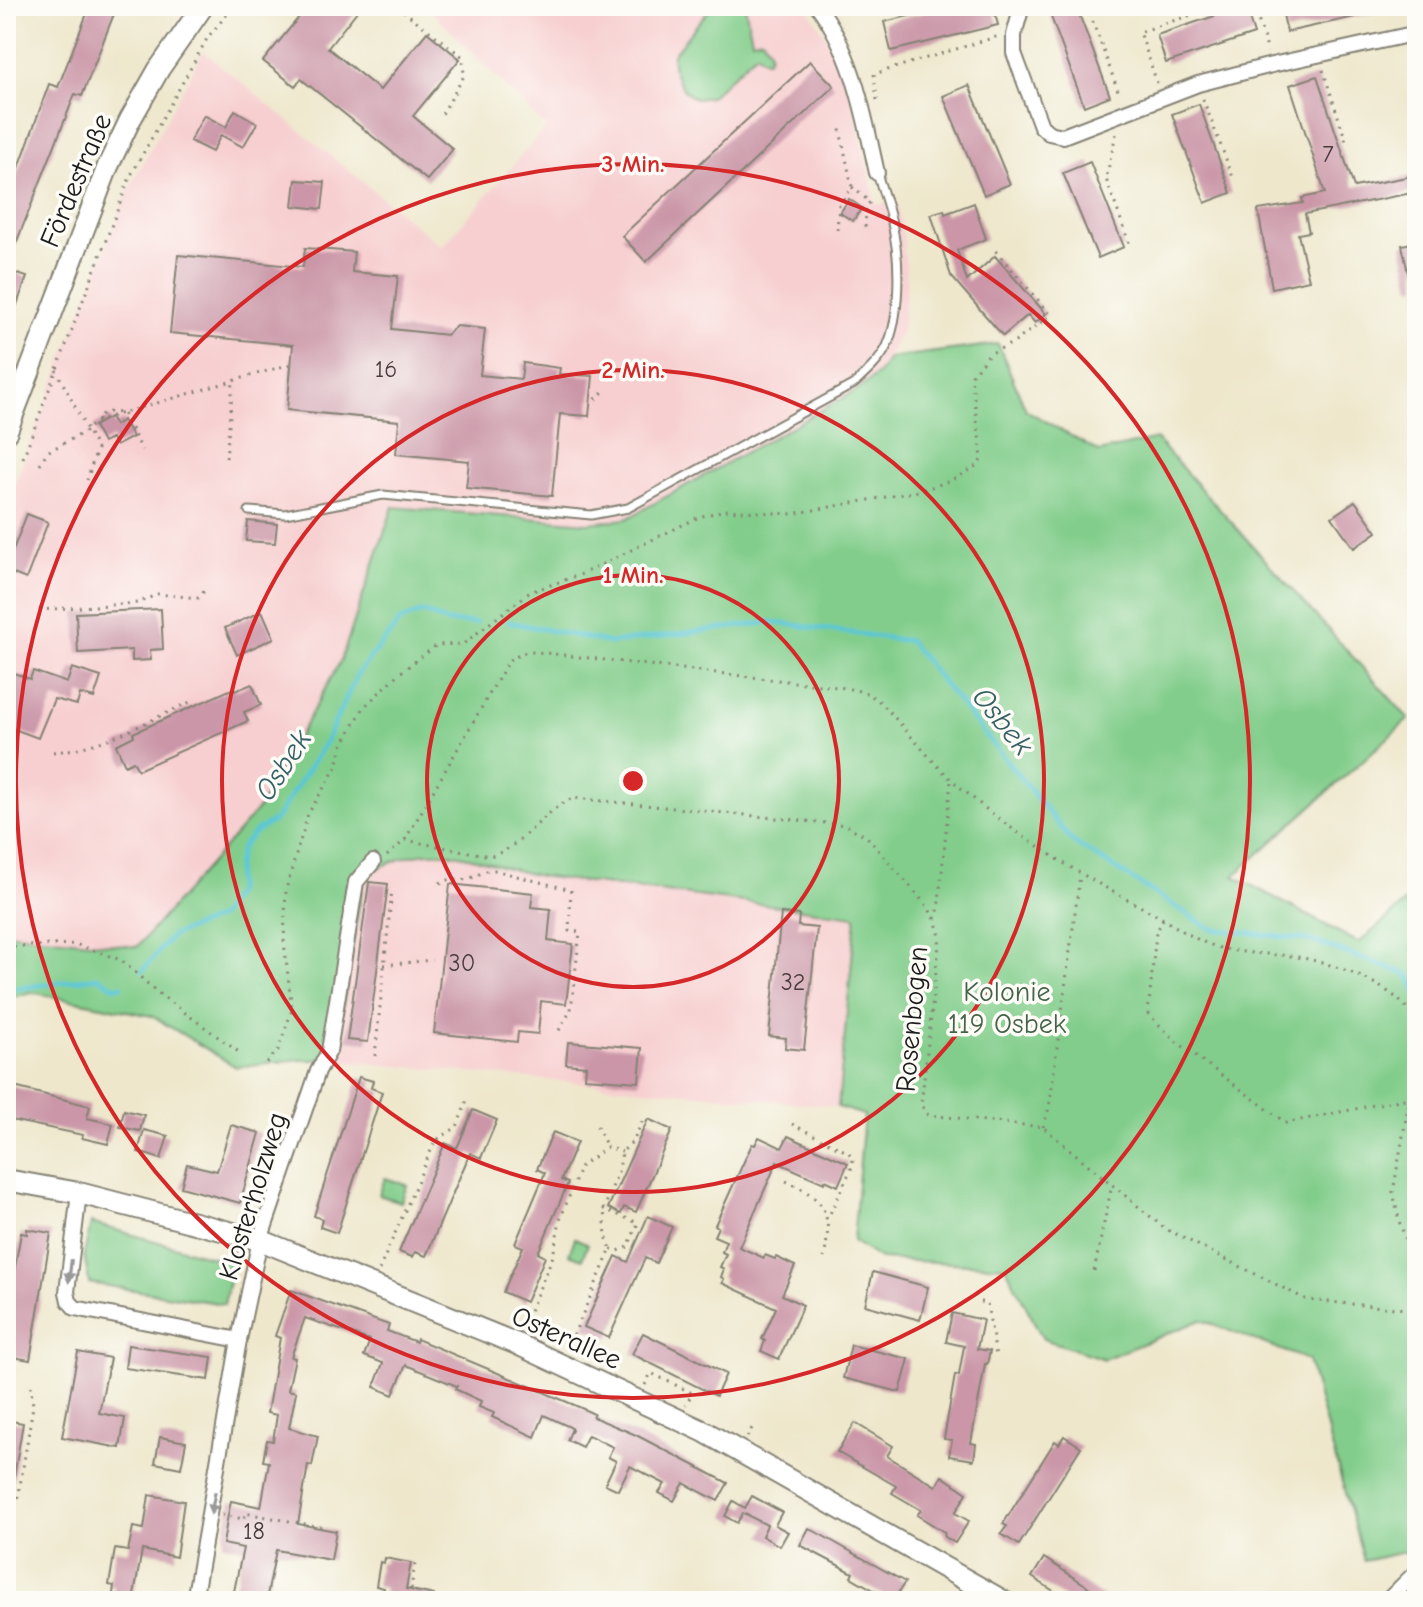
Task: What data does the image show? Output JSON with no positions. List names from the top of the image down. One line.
{"streets":{"street":["Fördestraße","Klosterholzweg","Osterallee"],"path":["Rosenbogen"]},"crossings":[["Klosterholzweg","Osterallee"]],"water":["Osbek"],"parks":["Kolonie 119 Osbek"],"house_numbers":["7","16","30","32","18"],"rings":["3 Min.","2 Min.","1 Min."]}
